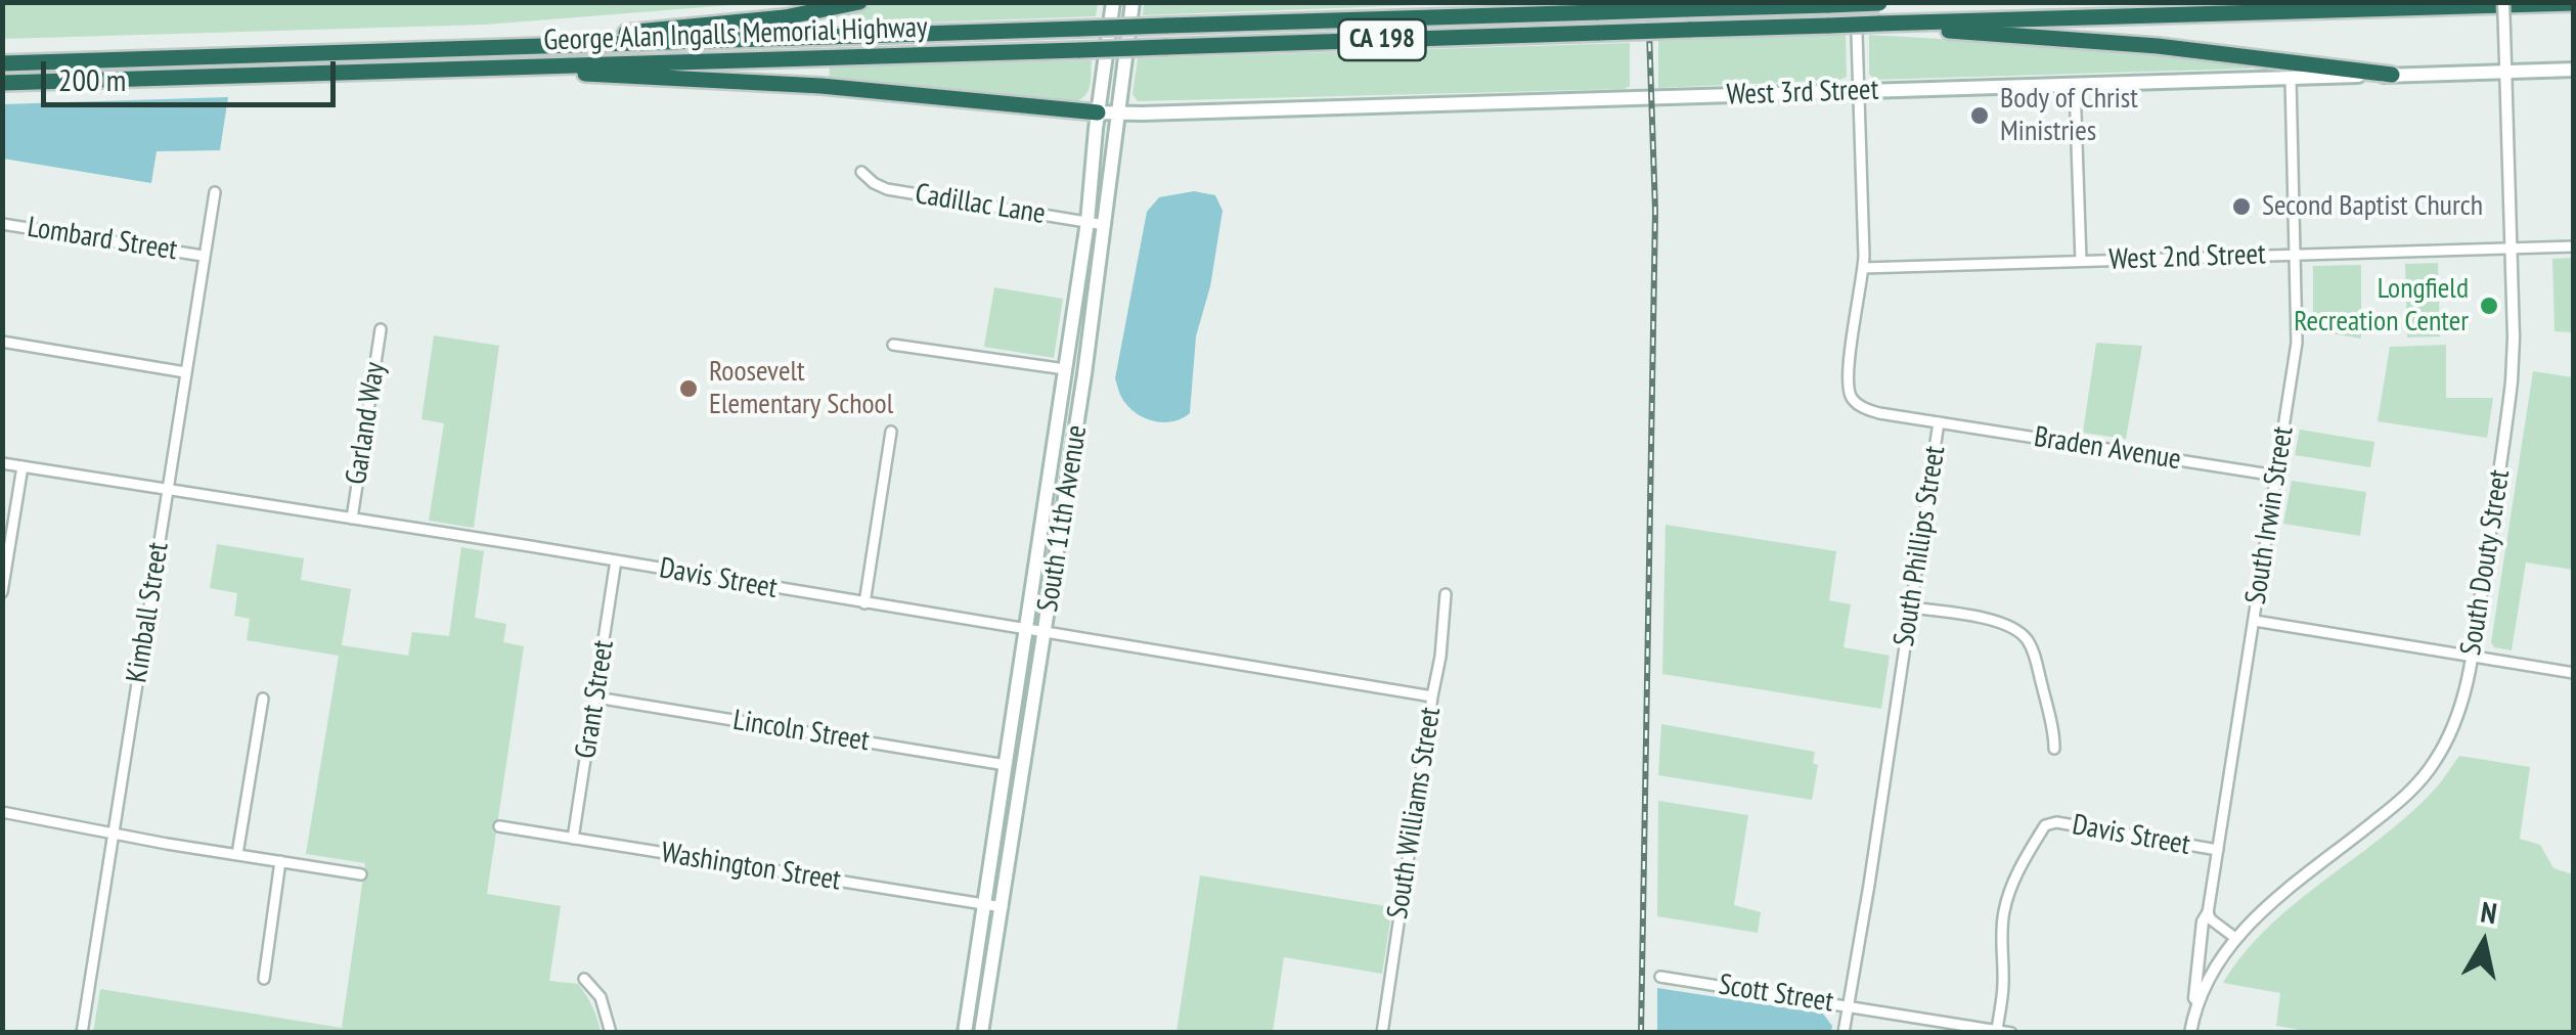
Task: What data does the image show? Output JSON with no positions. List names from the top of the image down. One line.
{"streets":{"highway":["George Alan Ingalls Memorial Highway","CA 198"],"main road":["West 3rd Street","South 11th Avenue"],"street":["Cadillac Lane","Lombard Street","West 2nd Street","Garland Way","Braden Avenue","South Irwin Street","South Phillips Street","South Douty Street","Davis Street","Kimball Street","Grant Street","Lincoln Street","South Williams Street","Washington Street","Scott Street"]},"crossings":[["West 3rd Street","South Irwin Street"],["West 3rd Street","South 11th Avenue"],["West 3rd Street","South Phillips Street"],["West 3rd Street","South Douty Street"],["Cadillac Lane","South 11th Avenue"],["Lombard Street","Kimball Street"],["West 2nd Street","South Irwin Street"],["West 2nd Street","South Phillips Street"],["West 2nd Street","South Douty Street"],["Garland Way","Davis Street"],["Braden Avenue","South Irwin Street"],["Braden Avenue","South Phillips Street"],["South Irwin Street","Davis Street"],["South 11th Avenue","Davis Street"],["South 11th Avenue","Lincoln Street"],["South 11th Avenue","Washington Street"],["South Phillips Street","Scott Street"],["Davis Street","Kimball Street"],["Davis Street","Grant Street"],["Davis Street","South Williams Street"],["Davis Street","Scott Street"],["Grant Street","Lincoln Street"],["Grant Street","Washington Street"]],"places":["Body of Christ Ministries","Second Baptist Church","Longfield Recreation Center","Roosevelt Elementary School"],"scale_bar":"200 m","north":"top"}
